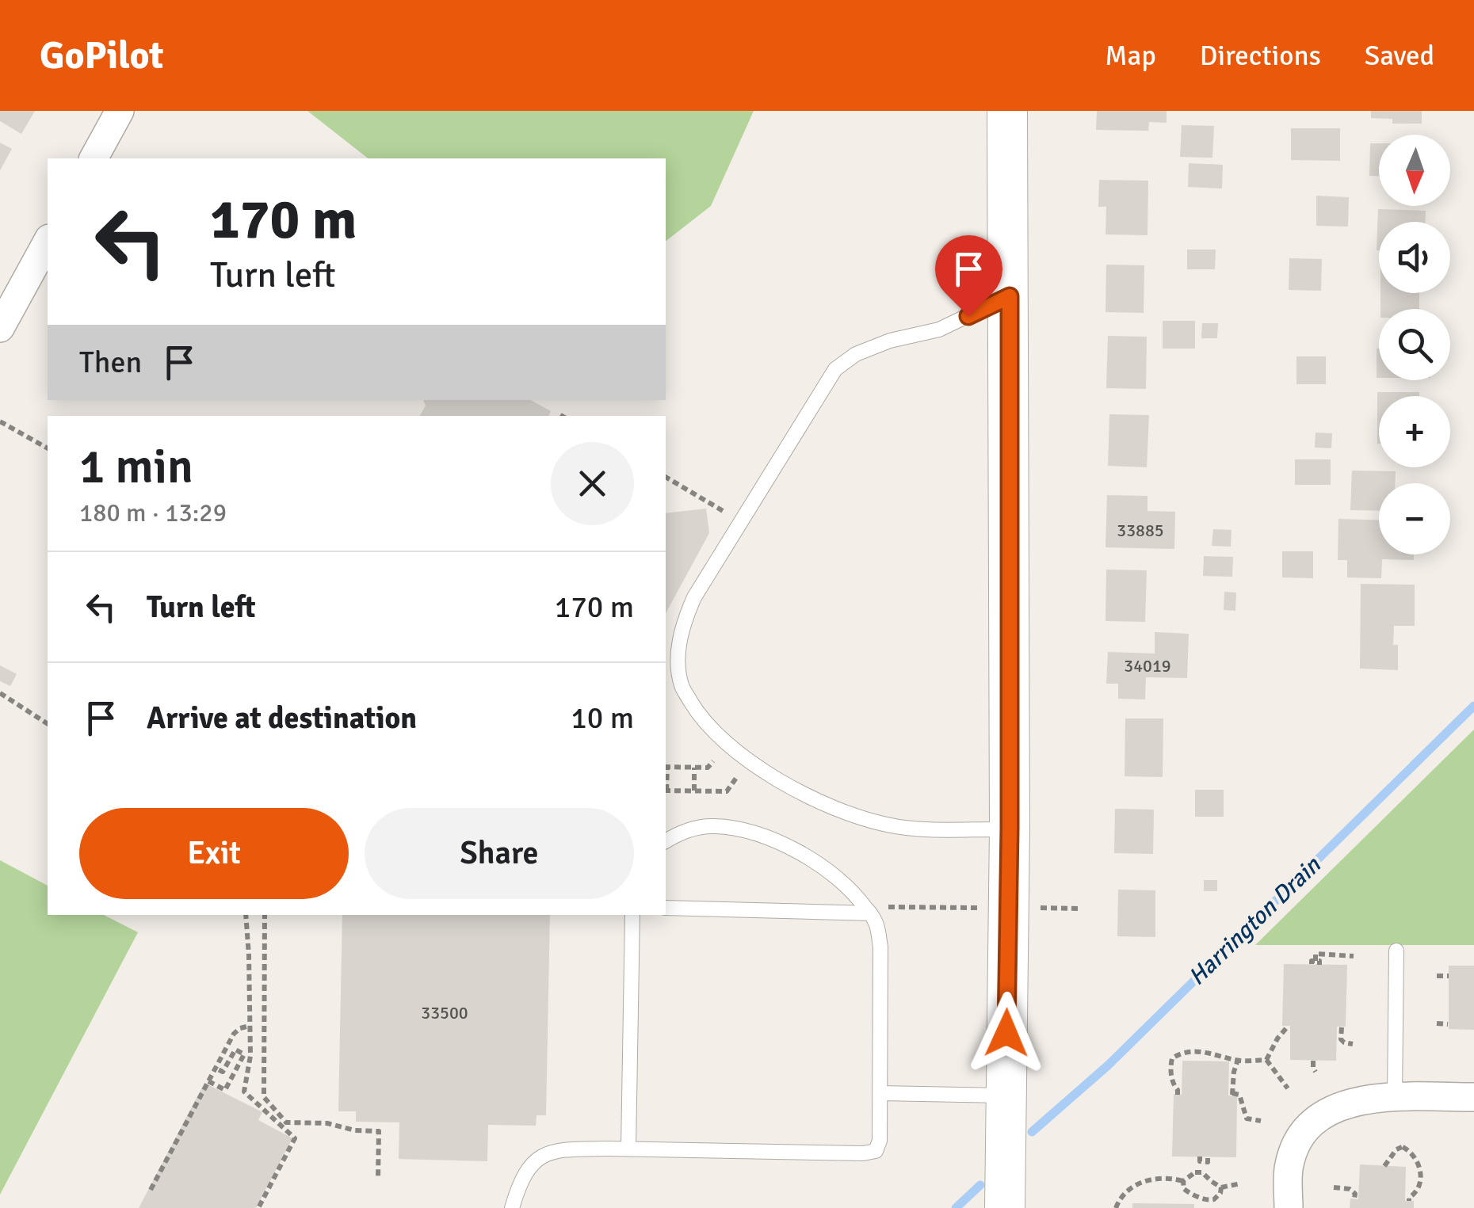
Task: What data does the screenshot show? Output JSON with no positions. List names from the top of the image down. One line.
{"water":["Harrington Drain"],"house_numbers":["33885","34019","33500"],"north":"bottom","page":{"header":"GoPilot","nav":["Map","Directions","Saved"],"map_buttons":["+","−"],"turn":["170 m","Turn left"],"then":"Then","heading":["1 min","180 m · 13:29"],"list":[{"name":"Turn left","value":"170 m"},{"name":"Arrive at destination","value":"10 m"}],"buttons":["Exit","Share"]}}
